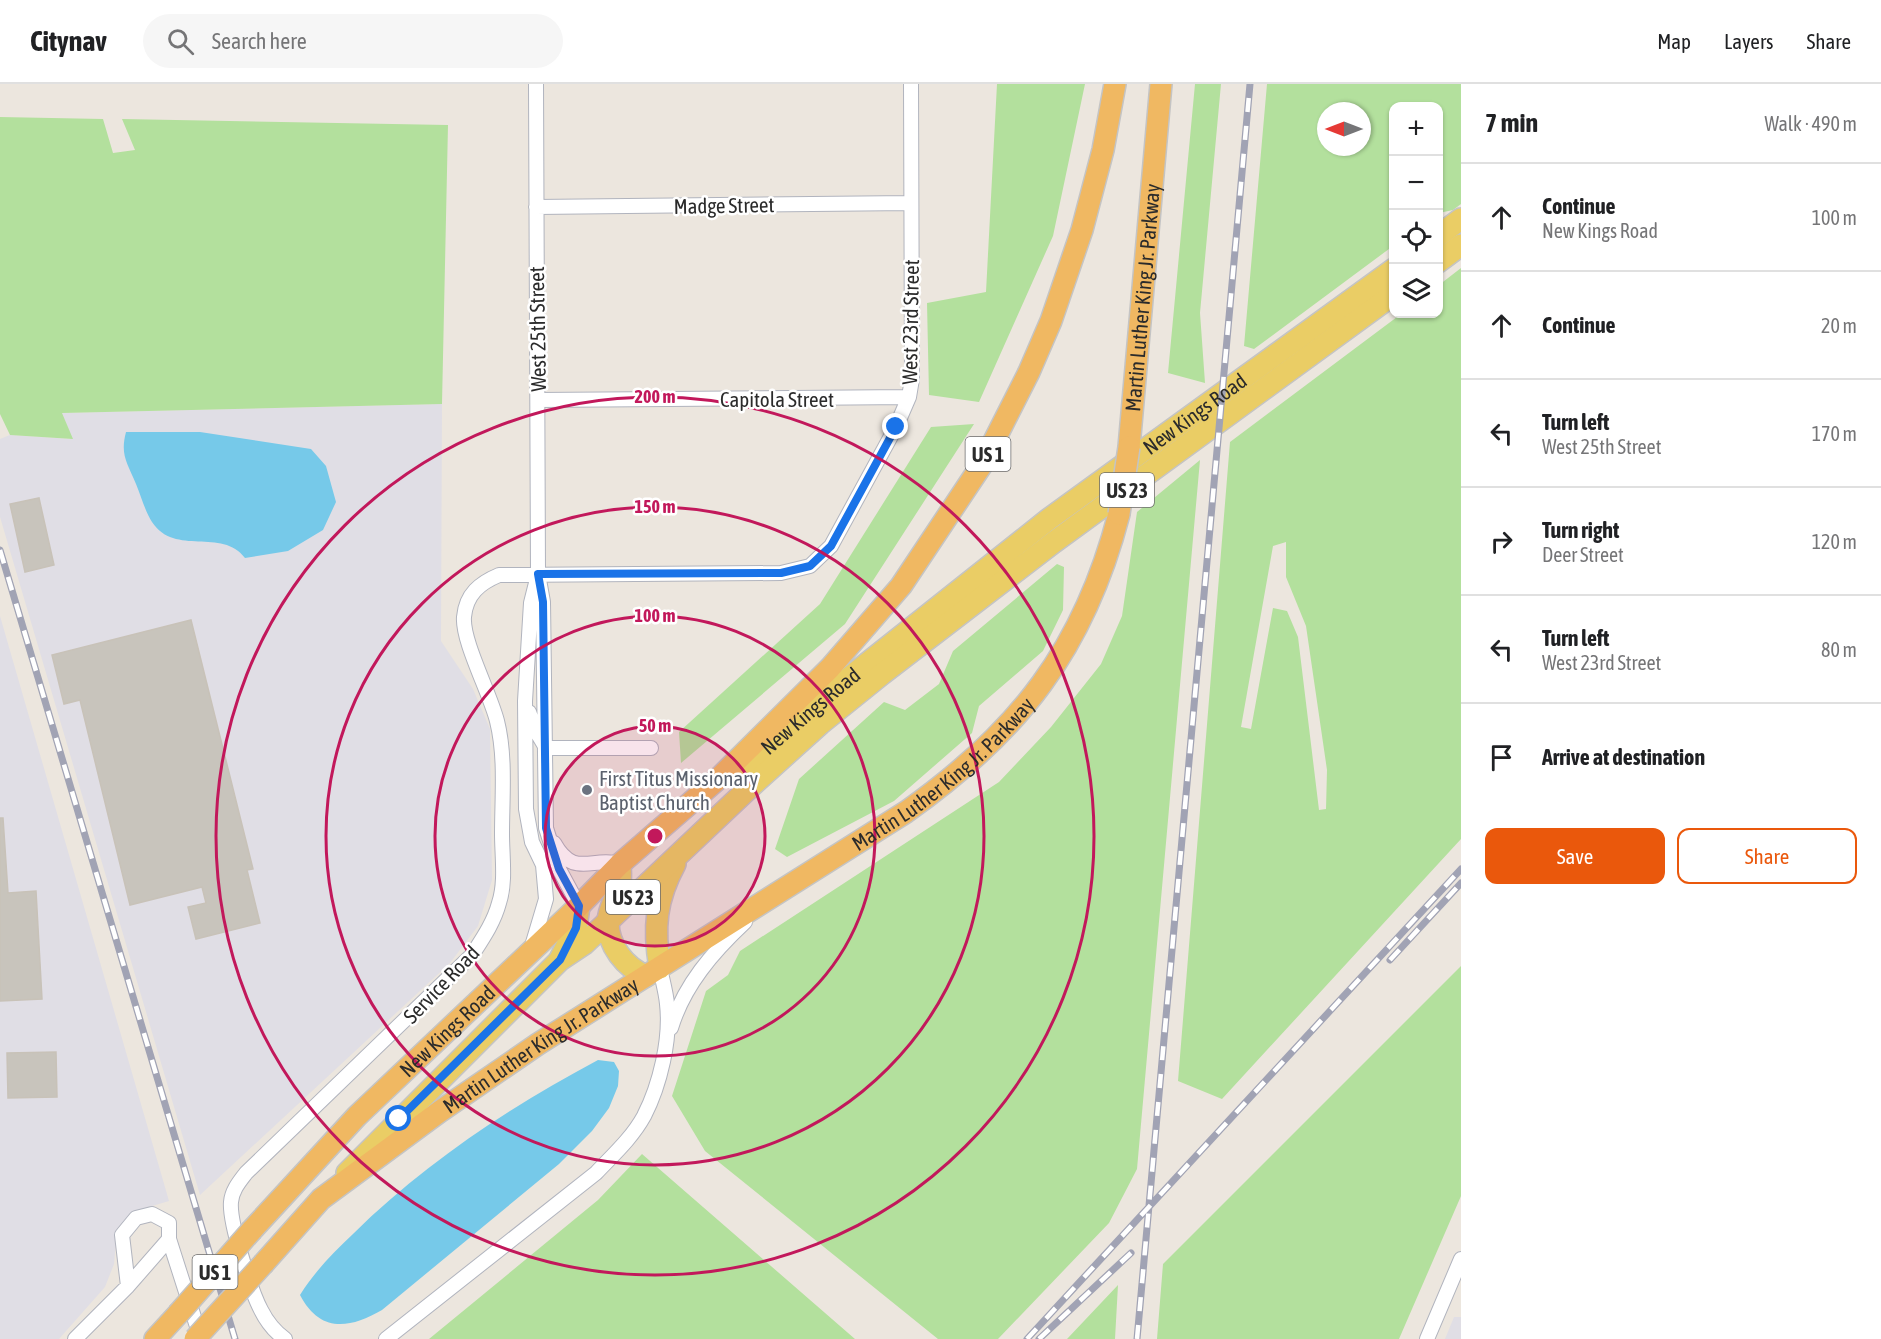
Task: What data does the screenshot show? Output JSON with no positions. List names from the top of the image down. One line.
{"streets":{"highway":["Martin Luther King Jr. Parkway","New Kings Road","US 1"],"main road":["US 23"],"street":["Madge Street","West 23rd Street","West 25th Street","Capitola Street","Service Road"]},"crossings":[["Madge Street","West 23rd Street"],["Madge Street","West 25th Street"],["Martin Luther King Jr. Parkway","New Kings Road"],["West 23rd Street","Capitola Street"],["West 23rd Street","Service Road"],["West 25th Street","Capitola Street"],["West 25th Street","New Kings Road"],["West 25th Street","Service Road"],["New Kings Road","US 1"]],"places":["First Titus Missionary Baptist Church"],"north":"left","page":{"header":"Citynav","search":"Search here","nav":["Map","Layers","Share"],"heading":["7 min","Walk · 490 m"],"map_buttons":["+","−"],"list":[["Continue","New Kings Road","100 m"],["Continue","20 m"],["Turn left","West 25th Street","170 m"],["Turn right","Deer Street","120 m"],["Turn left","West 23rd Street","80 m"],"Arrive at destination"],"buttons":["Save","Share"]},"rings":["200 m","150 m","100 m","50 m"]}
